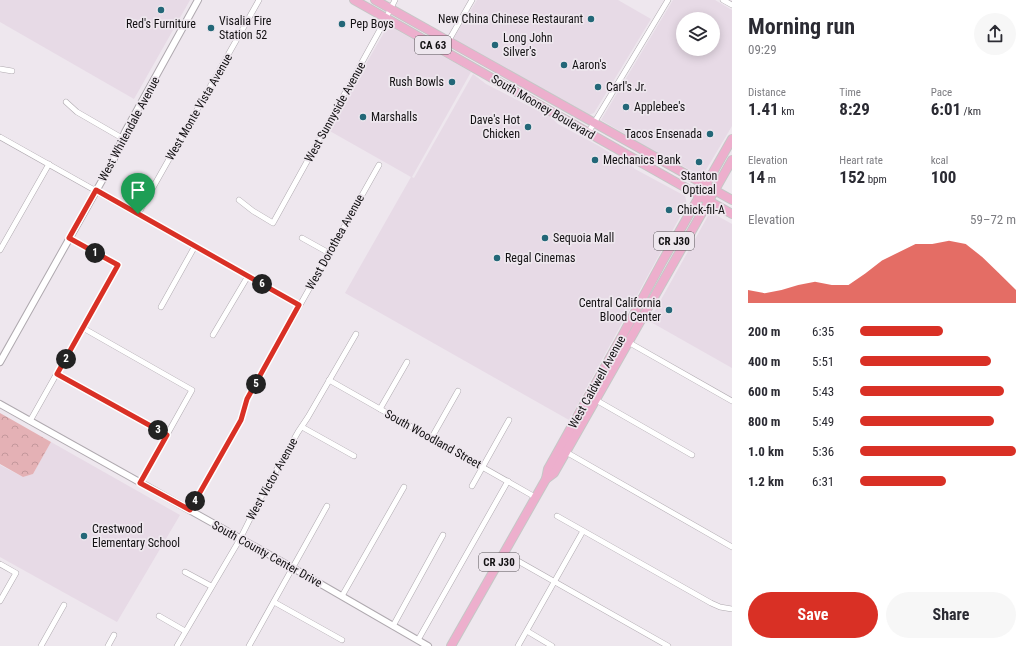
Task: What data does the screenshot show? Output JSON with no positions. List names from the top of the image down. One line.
{"streets":{"main road":["CA 63","South Mooney Boulevard","CR J30","West Caldwell Avenue"],"street":["West Monte Vista Avenue","West Sunnyside Avenue","West Whitendale Avenue","West Dorothea Avenue","South Woodland Street","West Victor Avenue","South County Center Drive"]},"crossings":[["South Mooney Boulevard","West Sunnyside Avenue"],["South Mooney Boulevard","West Caldwell Avenue"],["West Dorothea Avenue","South County Center Drive"],["West Caldwell Avenue","South Woodland Street"],["South Woodland Street","West Victor Avenue"],["West Victor Avenue","South County Center Drive"]],"places":["Red's Furniture","New China Chinese Restaurant","Pep Boys","Visalia Fire Station 52","Long John Silver's","Aaron's","Rush Bowls","Carl's Jr.","Applebee's","Marshalls","Dave's Hot Chicken","Tacos Ensenada","Mechanics Bank","Stanton Optical","Chick-fil-A","Sequoia Mall","Regal Cinemas","Central California Blood Center","Crestwood Elementary School"],"page":{"heading":["Morning run","09:29"],"stats":[["Distance","1.41 km"],["Time","8:29"],["Pace","6:01 /km"],["Elevation","14 m"],["Heart rate","152 bpm"],["kcal","100"]],"chart":["Elevation","59–72 m"],"pins":["1","6","2","5","3","4"],"list":[{"name":"200 m","note":"6:35"},{"name":"400 m","note":"5:51"},{"name":"600 m","note":"5:43"},{"name":"800 m","note":"5:49"},{"name":"1.0 km","note":"5:36"},{"name":"1.2 km","note":"6:31"}],"buttons":["Save","Share"]}}
